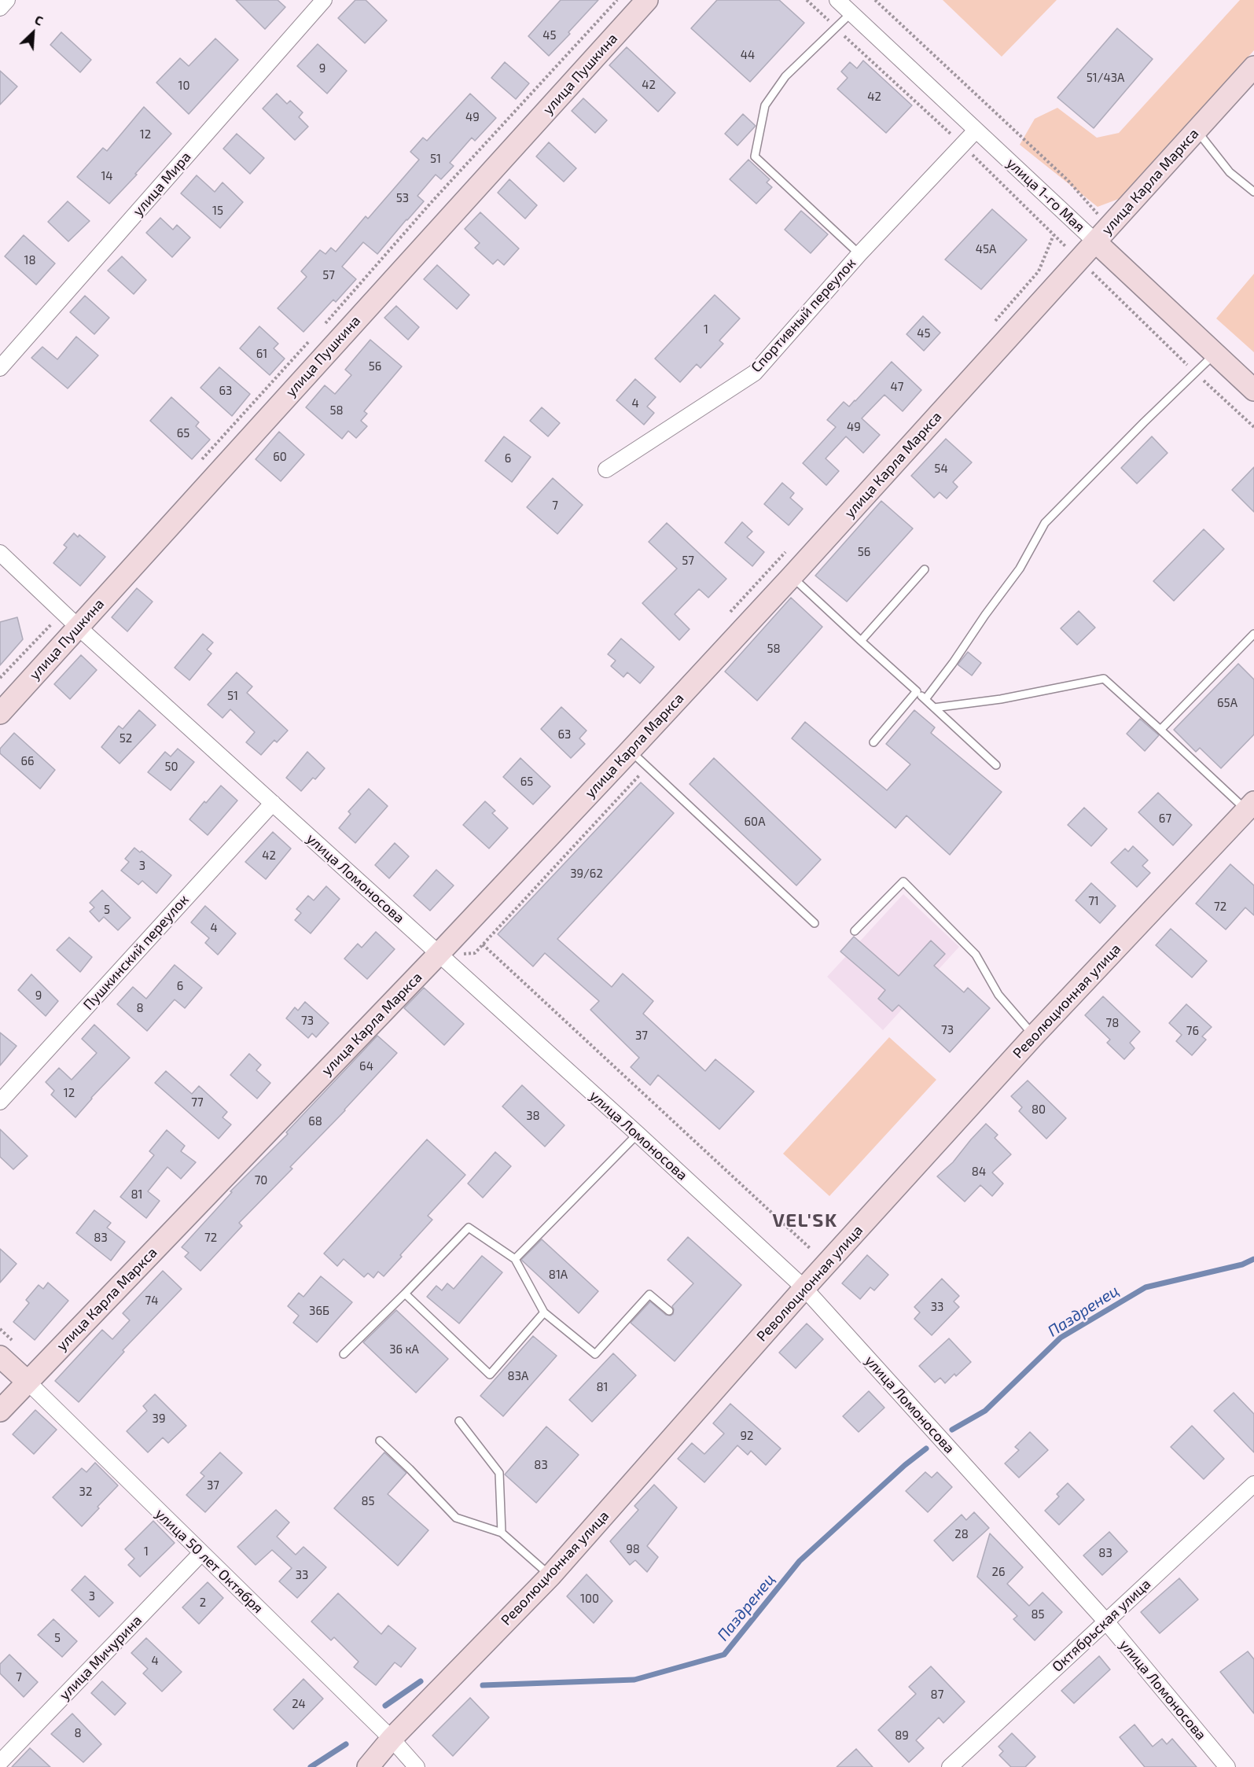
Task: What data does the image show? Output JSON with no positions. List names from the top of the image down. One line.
{"streets":{"main road":["улица Пушкина","улица Карла Маркса","улица 1-го Мая","Революционная улица","улица 50 лет Октября"],"street":["улица Мира","Спортивный переулок","улица Ломоносова","Пушкинский переулок","Октябрьская улица","улица Мичурина"]},"crossings":[["улица Пушкина","улица Ломоносова"],["улица Карла Маркса","улица 1-го Мая"],["улица Карла Маркса","улица Ломоносова"],["улица Карла Маркса","улица 50 лет Октября"],["улица 1-го Мая","Спортивный переулок"],["улица Ломоносова","Пушкинский переулок"],["улица Ломоносова","Революционная улица"],["улица Ломоносова","Октябрьская улица"],["Революционная улица","улица 50 лет Октября"],["улица 50 лет Октября","улица Мичурина"]],"districts":["VEL'SK"],"water":["Паздренец"],"house_numbers":["45","44","9","51/43А","42","10","42","49","12","51","14","53","15","45А","18","57","1","45","61","56","47","63","4","58","49","65","60","6","54","7","56","57","58","51","65А","63","52","66","50","65","67","60А","42","3","39/62","71","72","5","4","6","9","8","73","78","73","76","37","64","12","77","80","38","68","84","70","81","83","72","81А","74","33","36Б","36 кА","83А","81","39","92","83","37","32","85","28","98","1","83","26","33","3","100","2","85","5","4","7","87","24","8","89"],"north":"top right"}
